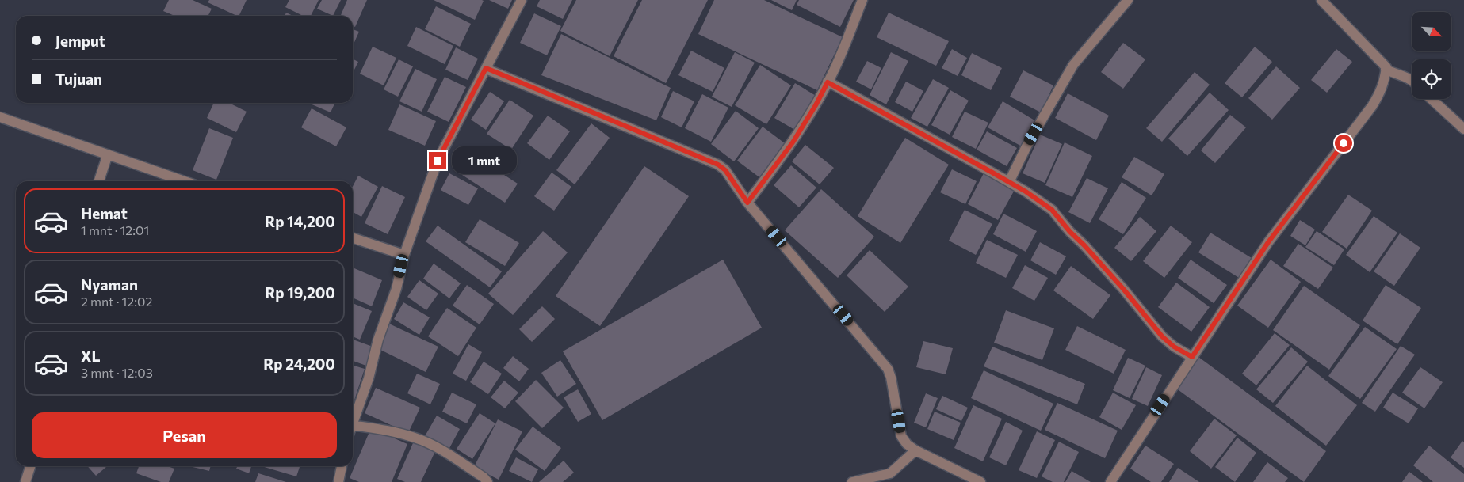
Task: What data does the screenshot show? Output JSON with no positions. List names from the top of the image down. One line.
{"north":"bottom right","page":{"banner":["Jemput","Tujuan"],"bubble":"1 mnt","list":[{"name":"Hemat","note":"1 mnt · 12:01","value":"Rp 14,200"},{"name":"Nyaman","note":"2 mnt · 12:02","value":"Rp 19,200"},{"name":"XL","note":"3 mnt · 12:03","value":"Rp 24,200"}],"buttons":"Pesan"}}
